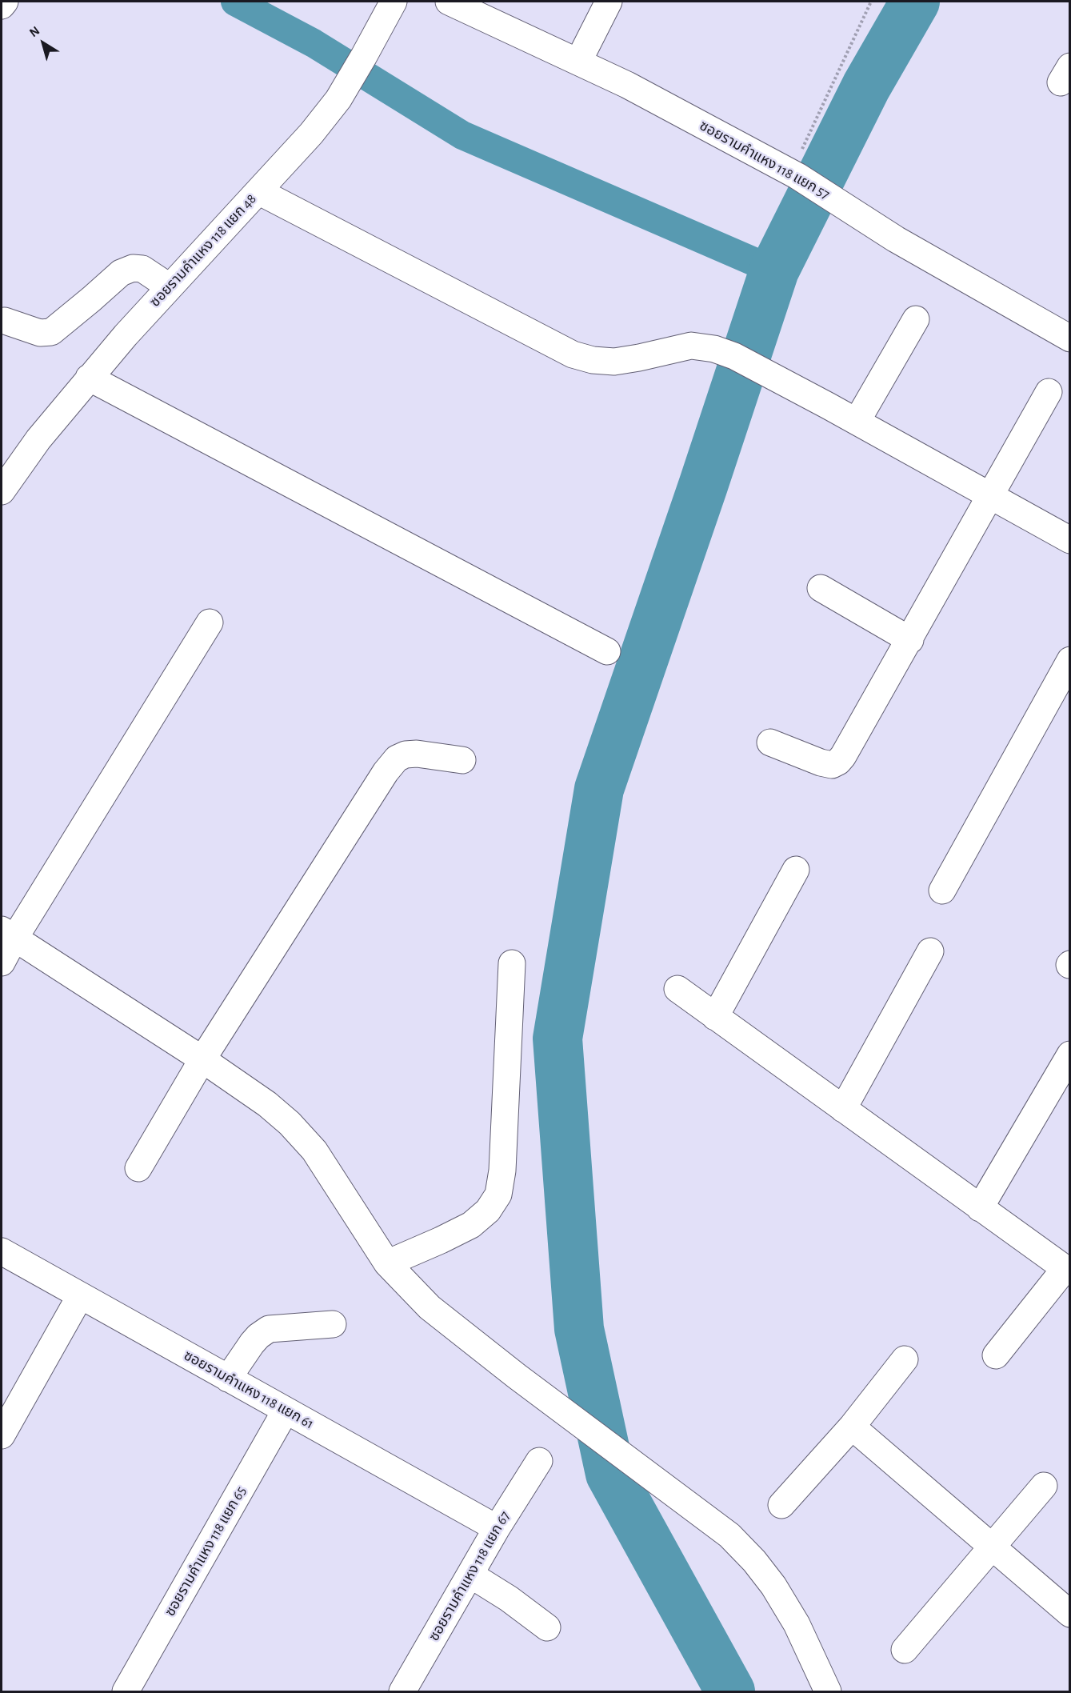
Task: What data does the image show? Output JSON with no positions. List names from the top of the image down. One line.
{"streets":{"street":["ซอยรามคำแหง 118 แยก 57","ซอยรามคำแหง 118 แยก 48","ซอยรามคำแหง 118 แยก 61","ซอยรามคำแหง 118 แยก 65","ซอยรามคำแหง 118 แยก 67"]},"crossings":[["ซอยรามคำแหง 118 แยก 61","ซอยรามคำแหง 118 แยก 65"],["ซอยรามคำแหง 118 แยก 61","ซอยรามคำแหง 118 แยก 67"]],"north":"top left"}
